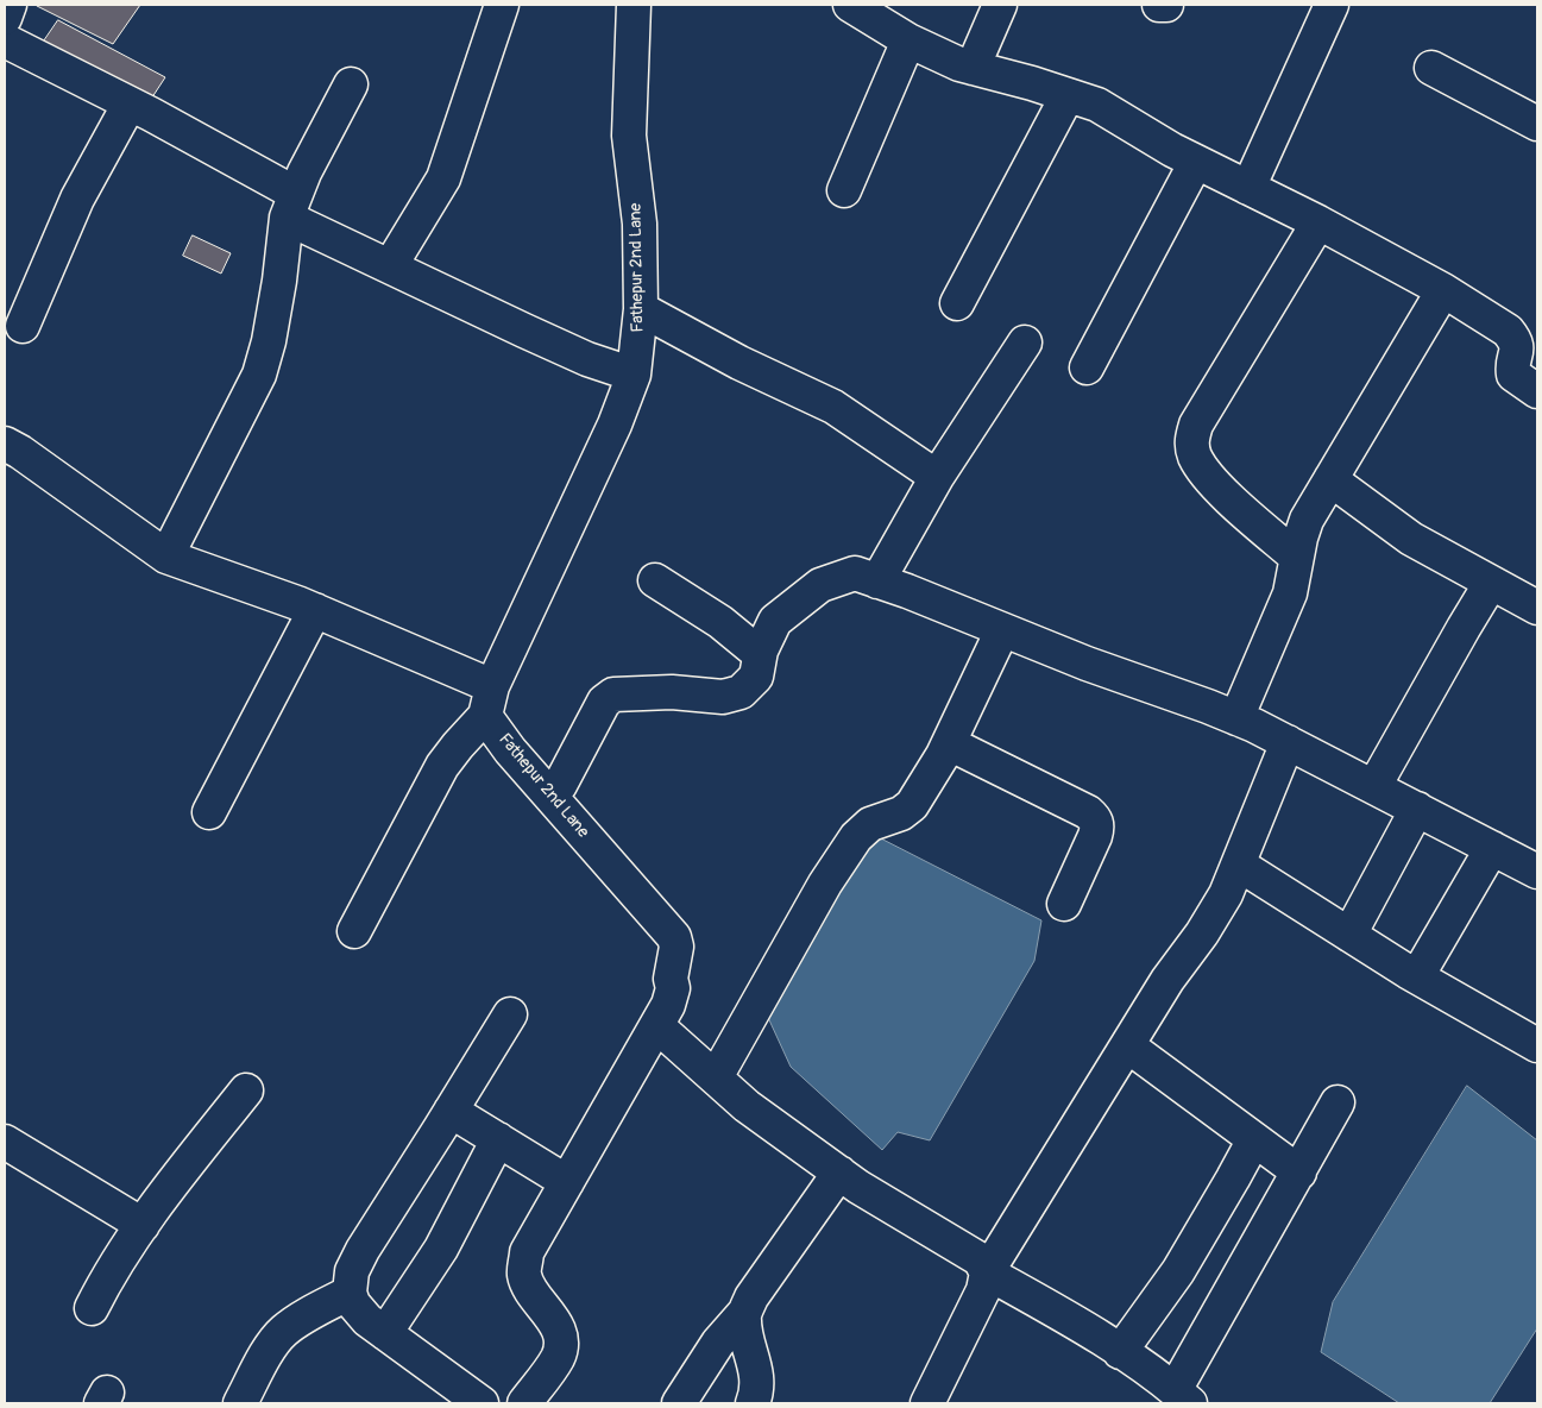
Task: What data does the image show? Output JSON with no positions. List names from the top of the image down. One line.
{"streets":{"street":["Fathepur 2nd Lane"]}}
